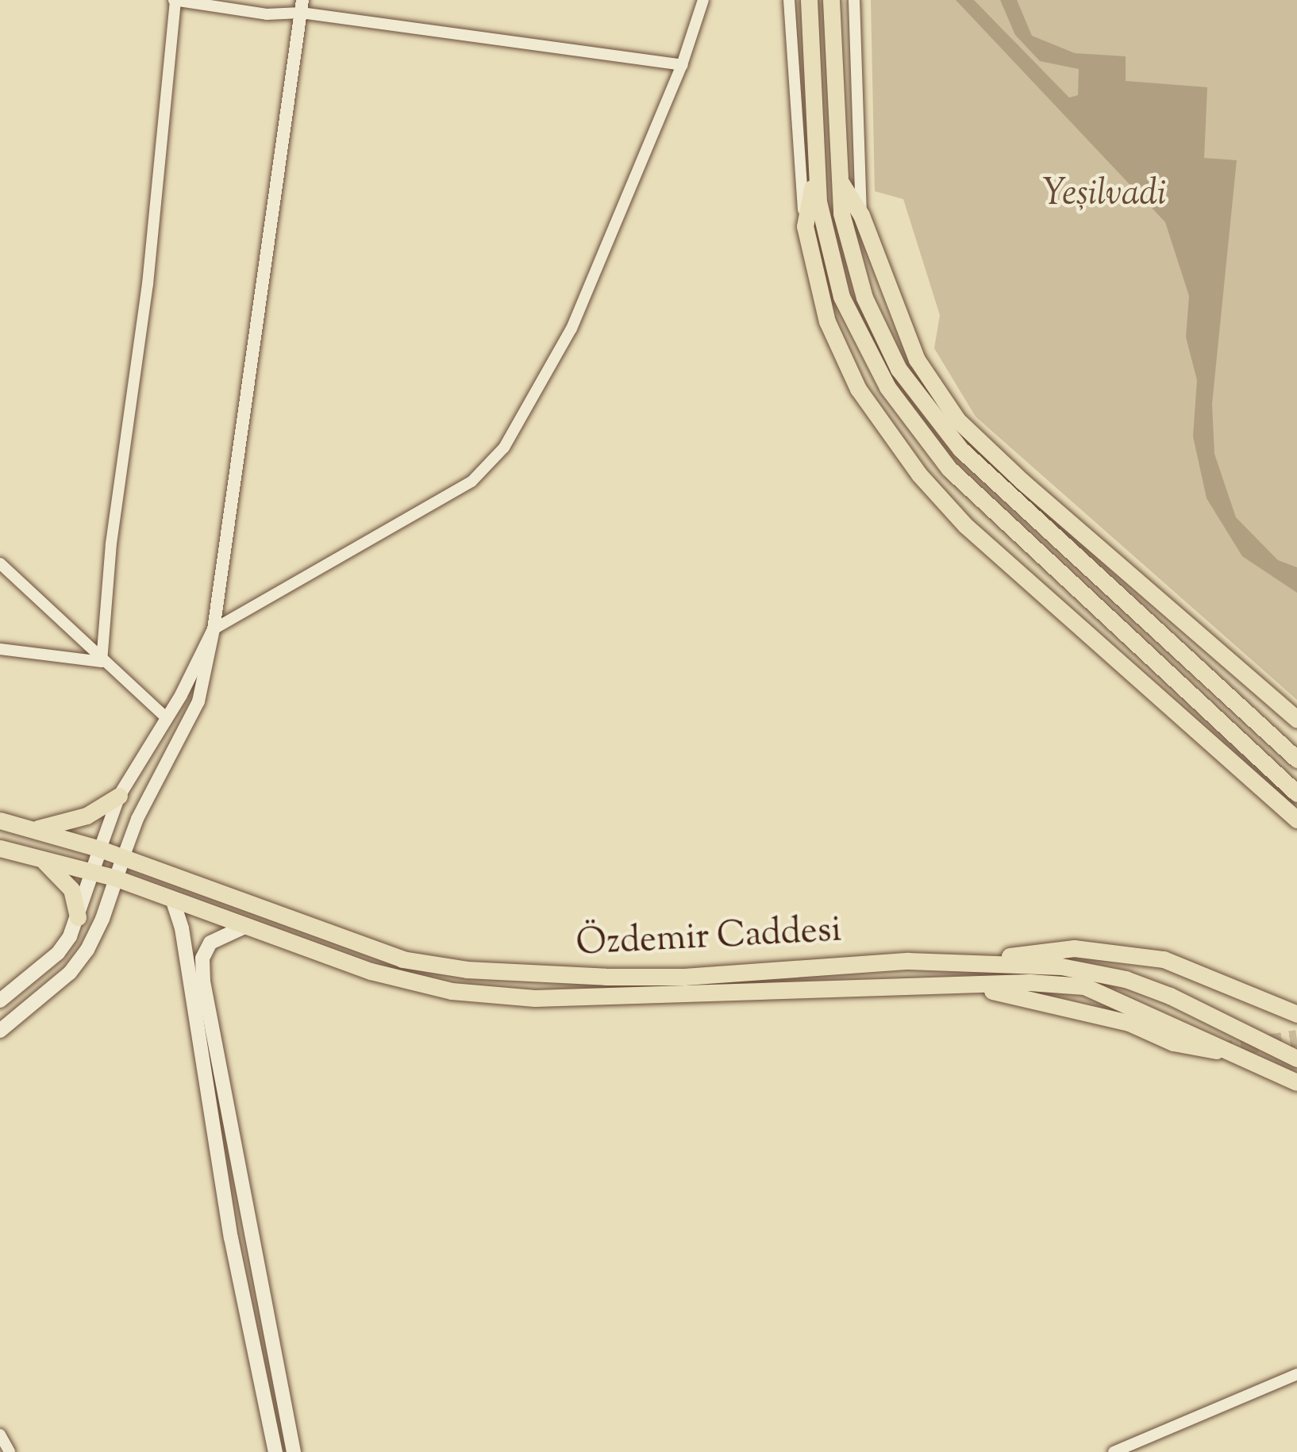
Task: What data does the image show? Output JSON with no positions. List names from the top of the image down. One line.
{"streets":{"main road":["Özdemir Caddesi"]},"parks":["Yeşilvadi"]}
